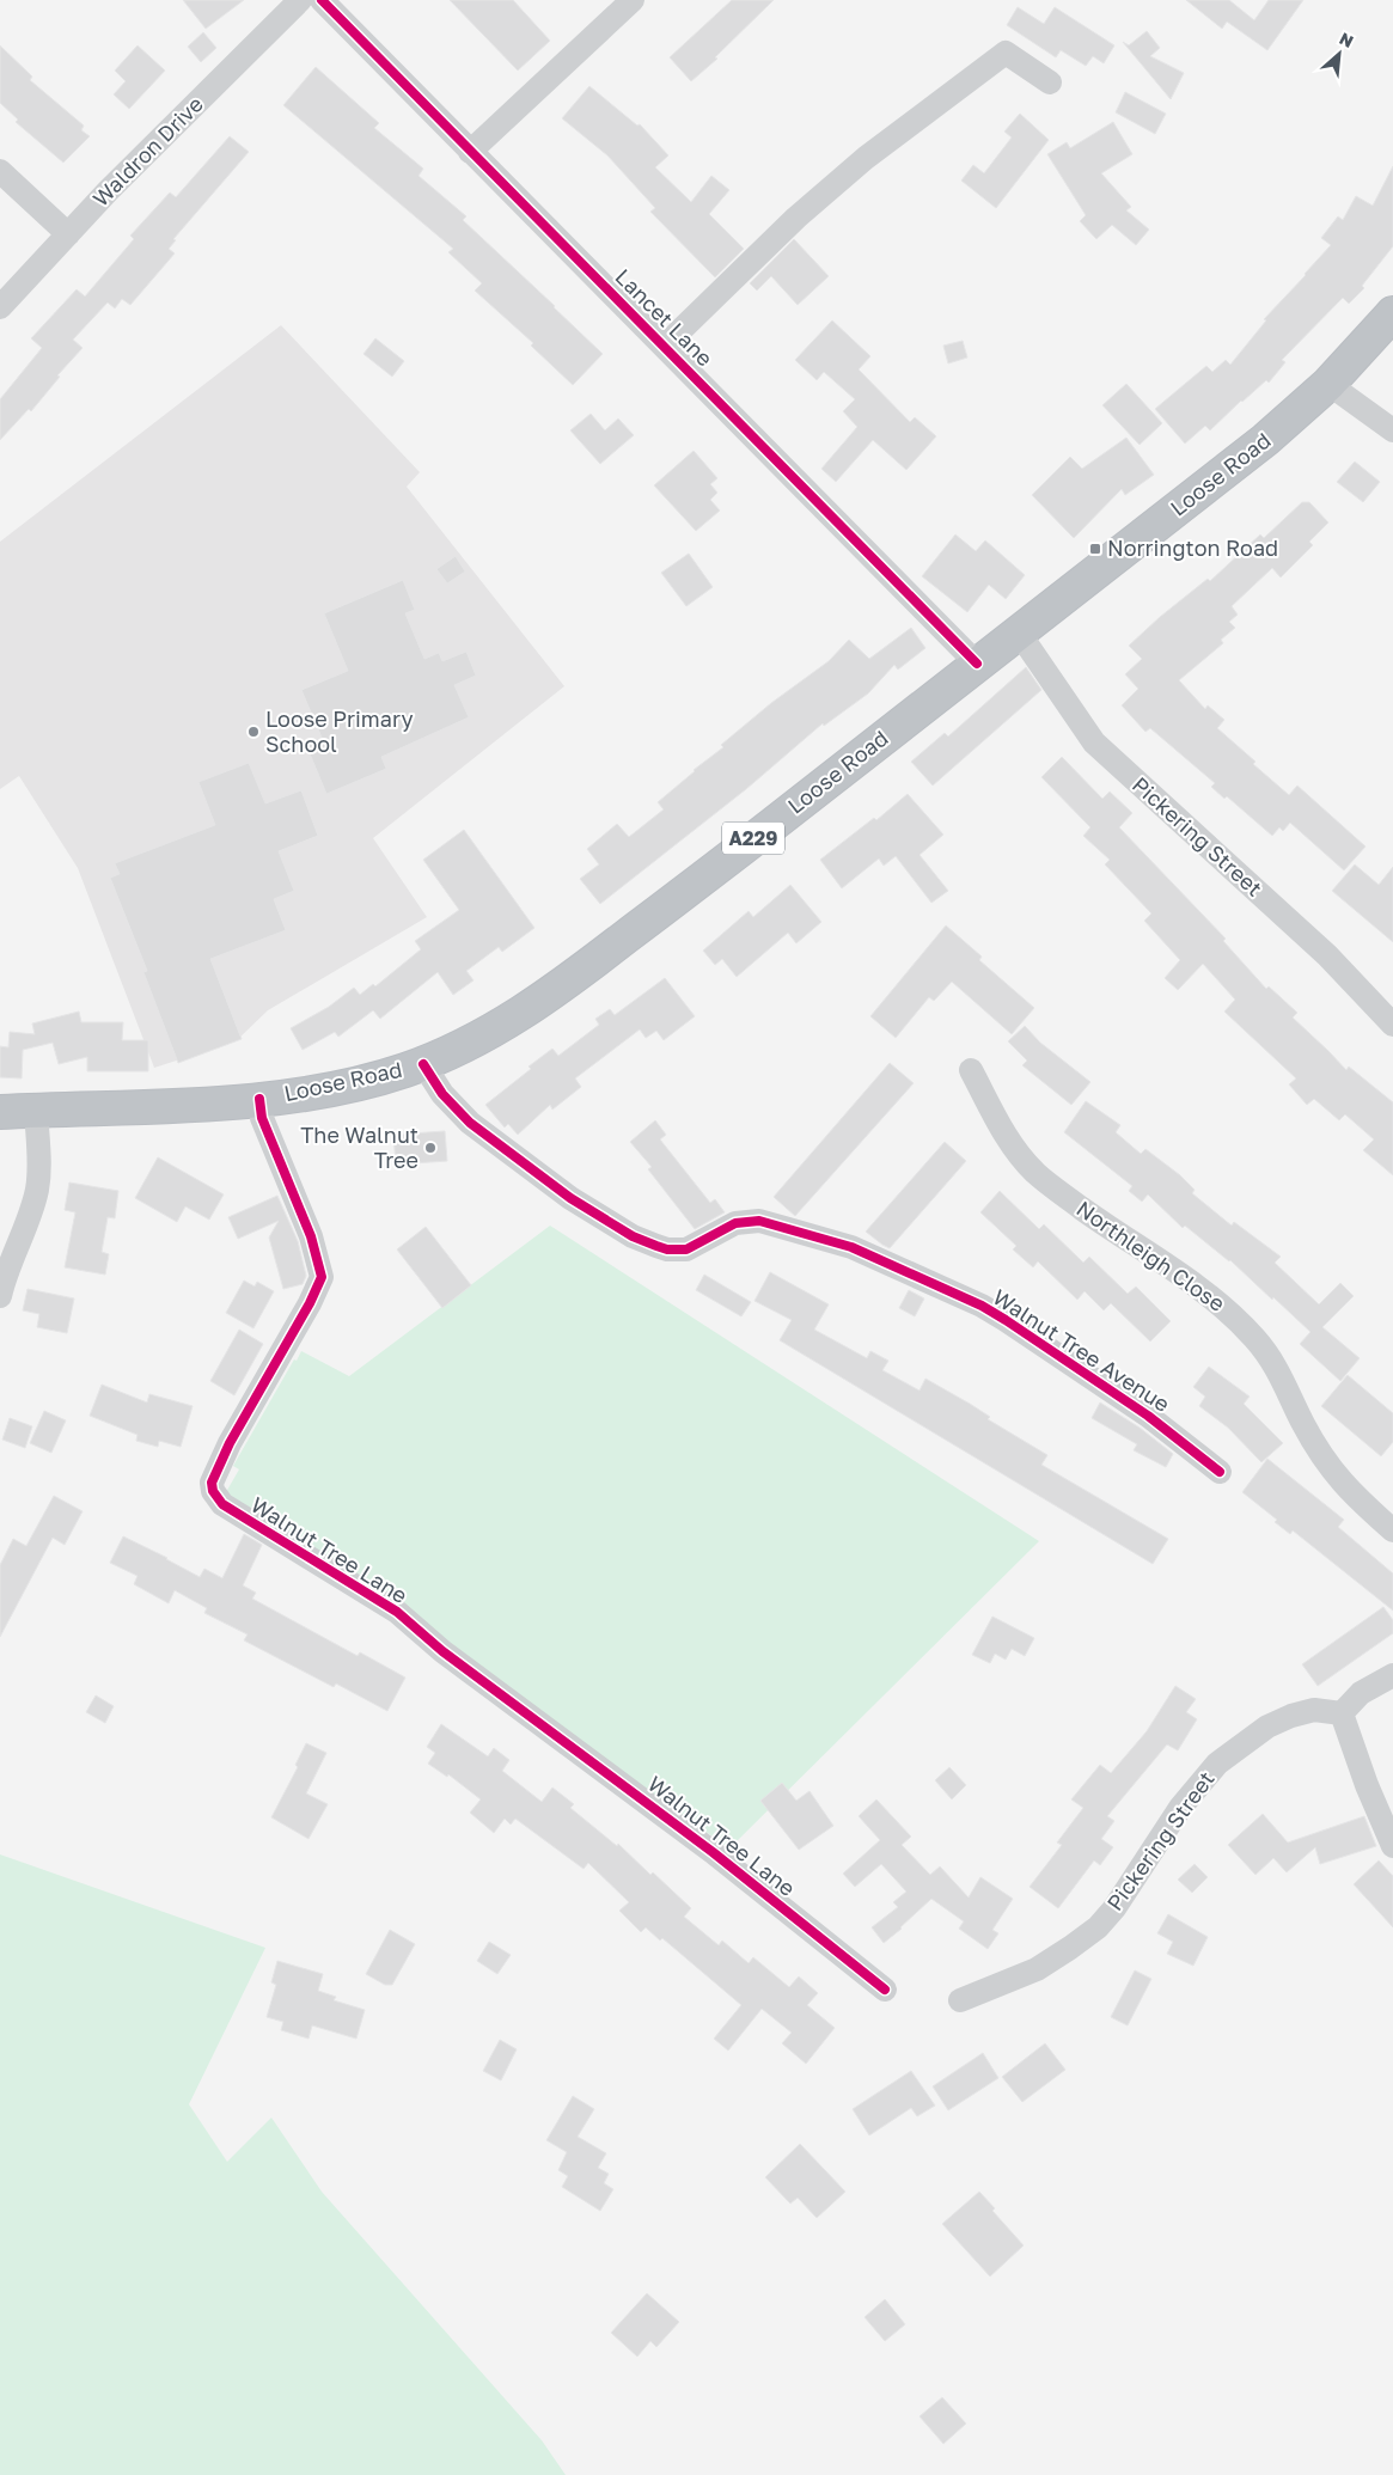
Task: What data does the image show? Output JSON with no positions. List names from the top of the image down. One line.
{"streets":{"highway":["Loose Road","A229"],"street":["Waldron Drive","Lancet Lane","Pickering Street","Northleigh Close","Walnut Tree Avenue","Walnut Tree Lane"]},"crossings":[["Lancet Lane","Loose Road"],["Loose Road","Pickering Street"],["Loose Road","Walnut Tree Avenue"],["Loose Road","Walnut Tree Lane"]],"places":{"transit":["Norrington Road"],"other":["Loose Primary School","The Walnut Tree"]},"north":"top right"}
